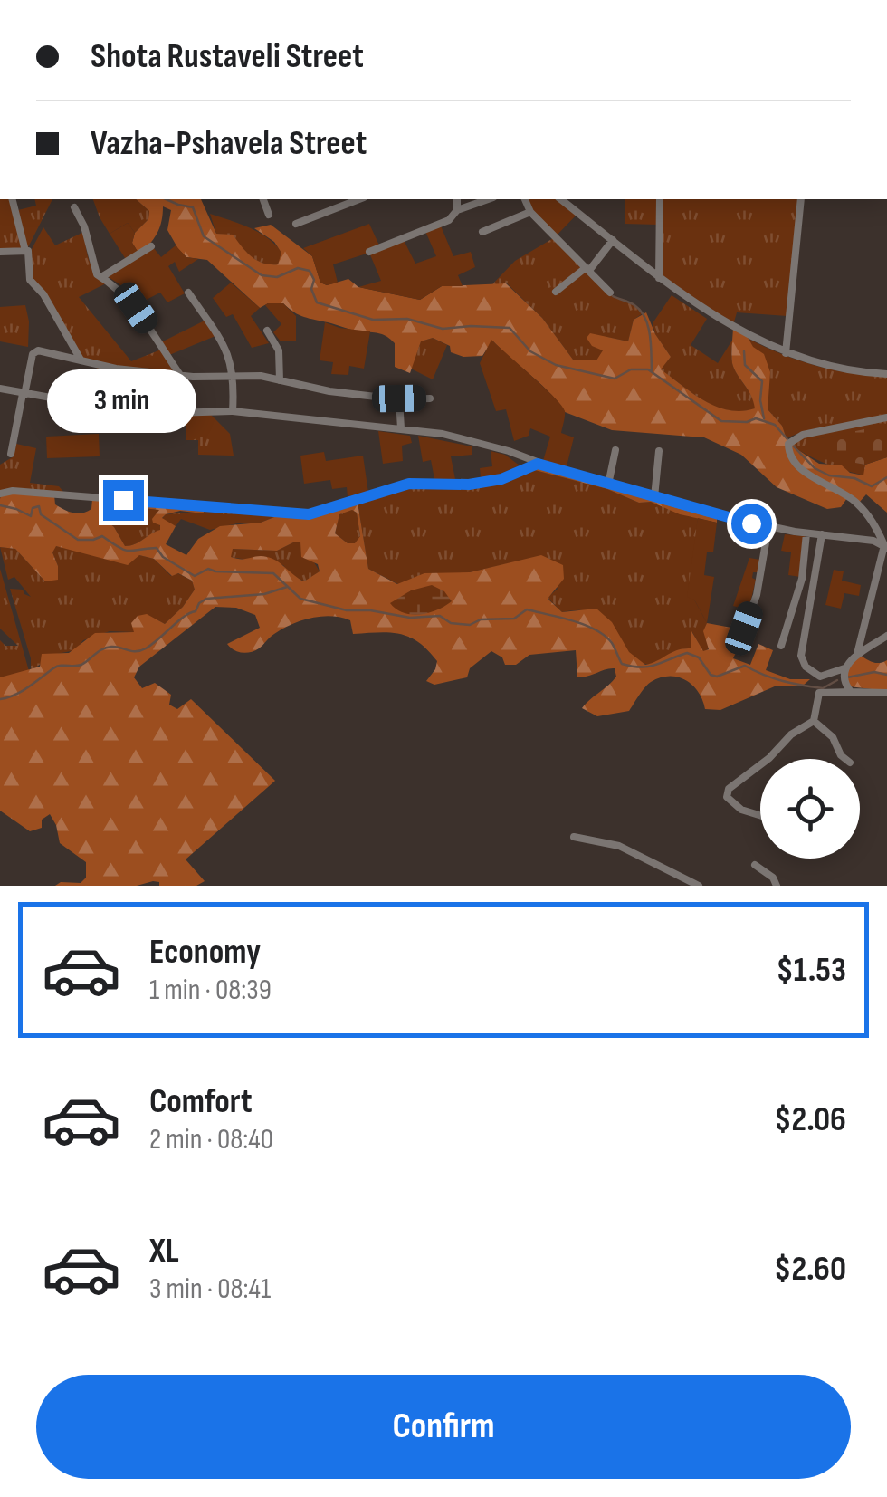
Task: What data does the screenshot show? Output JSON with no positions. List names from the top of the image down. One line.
{"page":{"banner":["Shota Rustaveli Street","Vazha-Pshavela Street"],"bubble":"3 min","list":[{"name":"Economy","note":"1 min · 08:39","value":"$1.53"},{"name":"Comfort","note":"2 min · 08:40","value":"$2.06"},{"name":"XL","note":"3 min · 08:41","value":"$2.60"}],"buttons":"Confirm"}}
